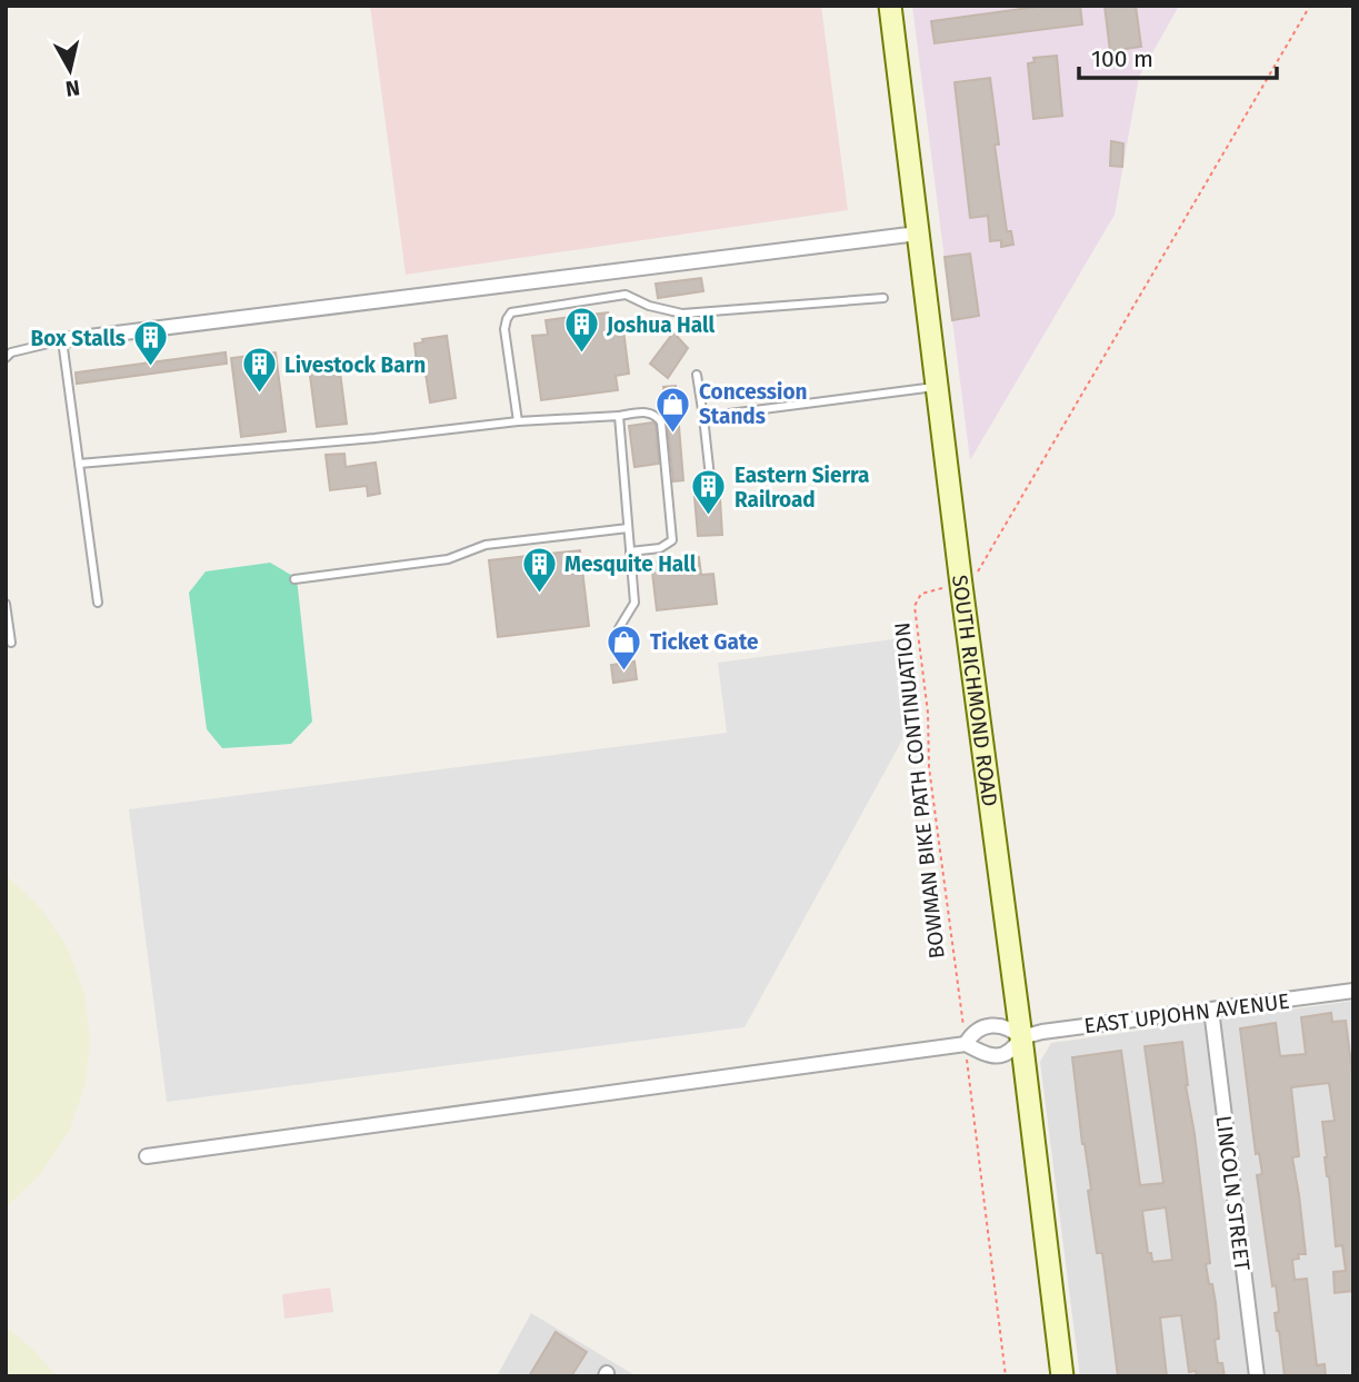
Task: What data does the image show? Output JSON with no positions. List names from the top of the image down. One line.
{"streets":{"street":["SOUTH RICHMOND ROAD","EAST UPJOHN AVENUE","LINCOLN STREET"],"path":["BOWMAN BIKE PATH CONTINUATION"]},"crossings":[["SOUTH RICHMOND ROAD","BOWMAN BIKE PATH CONTINUATION"],["SOUTH RICHMOND ROAD","EAST UPJOHN AVENUE"],["EAST UPJOHN AVENUE","LINCOLN STREET"]],"places":{"building":["Joshua Hall","Box Stalls","Livestock Barn","Eastern Sierra Railroad","Mesquite Hall"],"shop":["Concession Stands","Ticket Gate"]},"scale_bar":"100 m","north":"bottom"}
